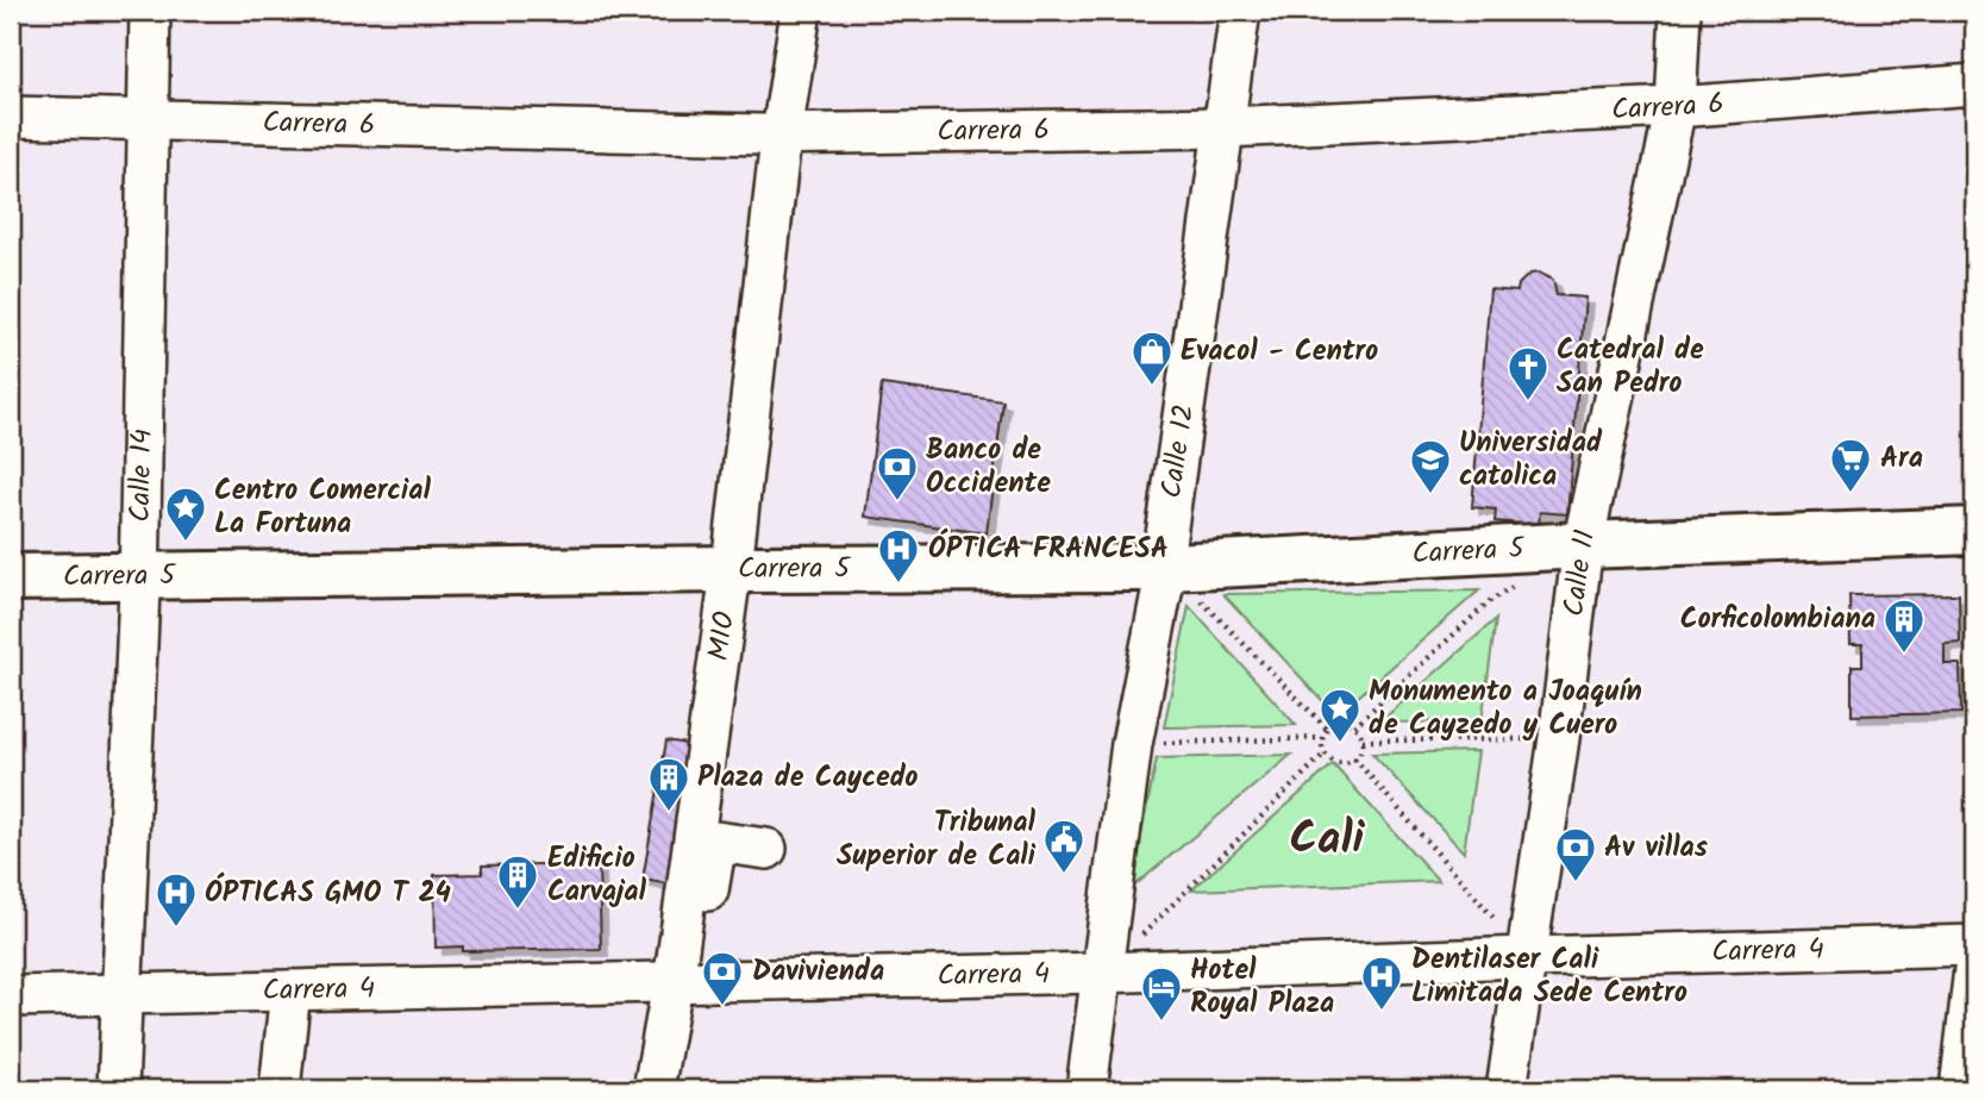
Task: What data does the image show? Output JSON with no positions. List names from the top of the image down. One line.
{"streets":{"main road":["Carrera 5"],"street":["Carrera 6","Calle 12","Calle 14","Calle 11","MIO","Carrera 4"]},"crossings":[["Carrera 6","Calle 12"],["Carrera 6","Calle 14"],["Carrera 6","Calle 11"],["Carrera 6","MIO"],["Calle 12","Carrera 5"],["Calle 12","Carrera 4"],["Calle 14","Carrera 5"],["Calle 14","Carrera 4"],["Carrera 5","Calle 11"],["Carrera 5","MIO"],["Calle 11","Carrera 4"],["MIO","Carrera 4"]],"districts":["Cali"],"places":{"shop":["Evacol - Centro"],"church":["Catedral de San Pedro"],"supermarket":["Ara"],"school or university":["Universidad catolica"],"bank":["Banco de Occidente","Av villas","Davivienda"],"place":["Centro Comercial La Fortuna","Monumento a Joaquín de Cayzedo y Cuero"],"hospital":["ÓPTICA FRANCESA","ÓPTICAS GMO T 24","Dentilaser Cali Limitada Sede Centro"],"building":["Corficolombiana","Plaza de Caycedo","Edificio Carvajal"],"public building":["Tribunal Superior de Cali"],"hotel":["Hotel Royal Plaza"]}}
